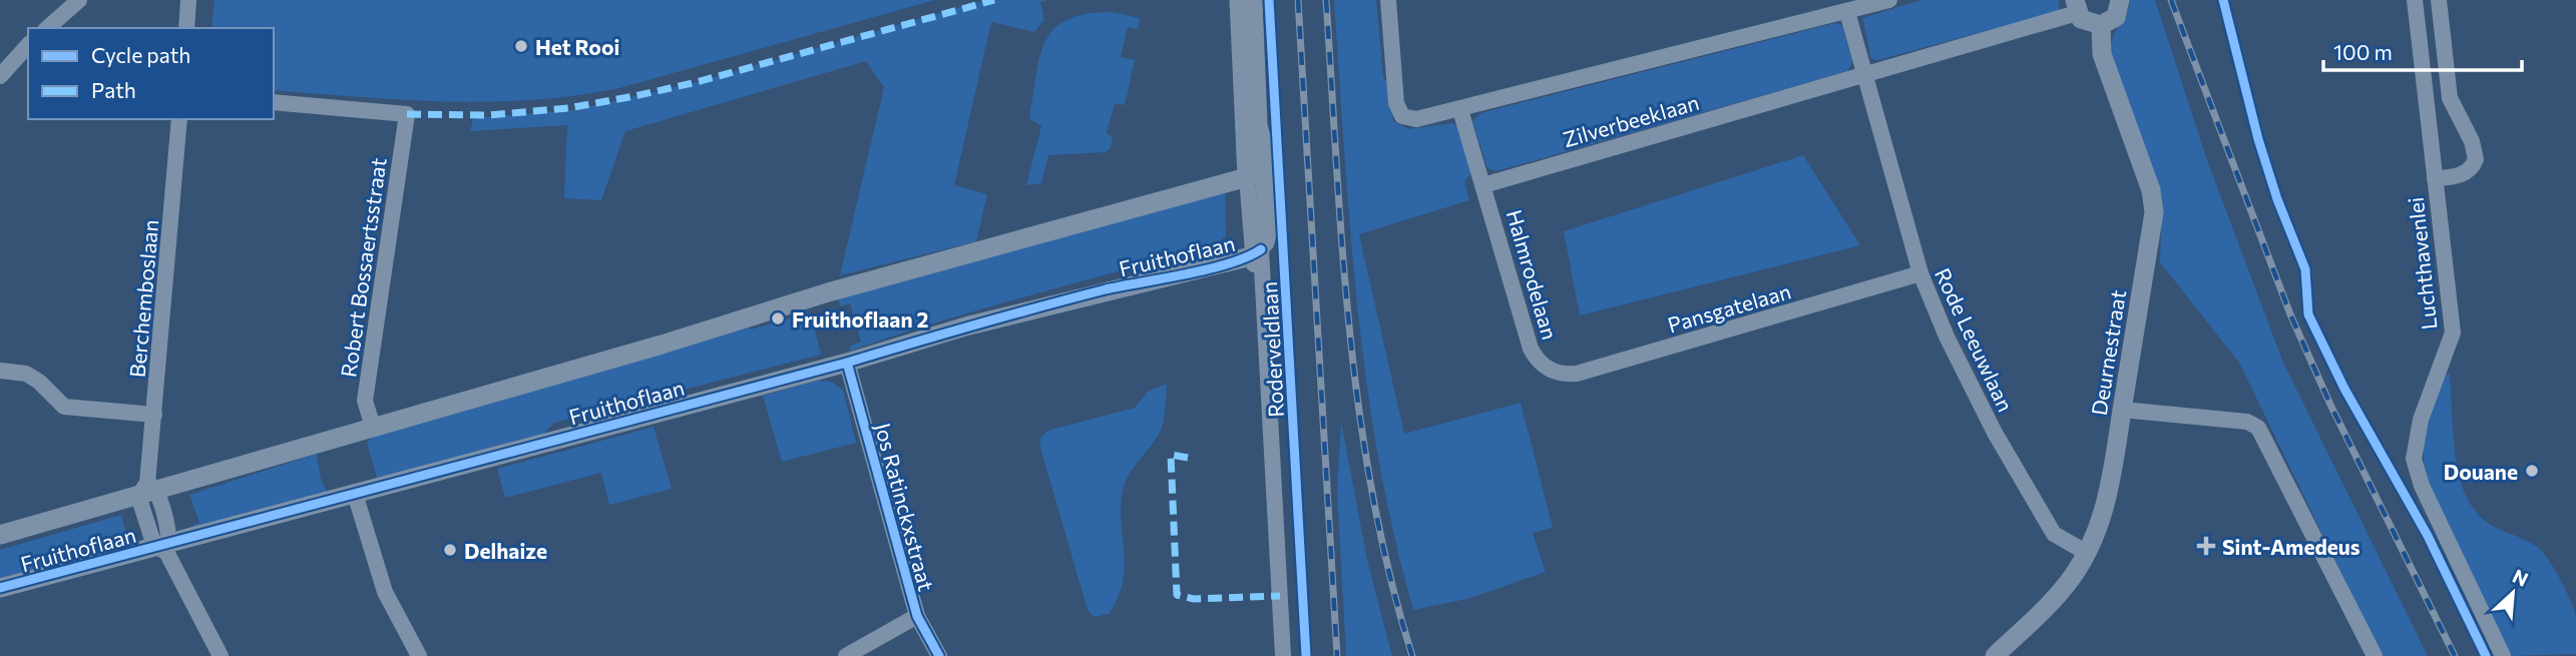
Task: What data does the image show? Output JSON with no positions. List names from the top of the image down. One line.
{"streets":{"street":["Zilverbeeklaan","Fruithoflaan","Luchthavenlei","Robert Bossaertsstraat","Halmrodelaan","Berchemboslaan","Pansgatelaan","Rode Leeuwlaan","Roderveldlaan","Deurnestraat","Jos Ratinckxstraat"]},"crossings":[["Zilverbeeklaan","Halmrodelaan"],["Zilverbeeklaan","Rode Leeuwlaan"],["Fruithoflaan","Robert Bossaertsstraat"],["Fruithoflaan","Berchemboslaan"],["Fruithoflaan","Roderveldlaan"],["Fruithoflaan","Jos Ratinckxstraat"],["Halmrodelaan","Pansgatelaan"],["Pansgatelaan","Rode Leeuwlaan"],["Rode Leeuwlaan","Deurnestraat"]],"places":{"other":["Het Rooi","Fruithoflaan 2","Douane","Delhaize"],"health":["Sint-Amedeus"]},"legend":["Cycle path","Path"],"scale_bar":"100 m","north":"top right"}
